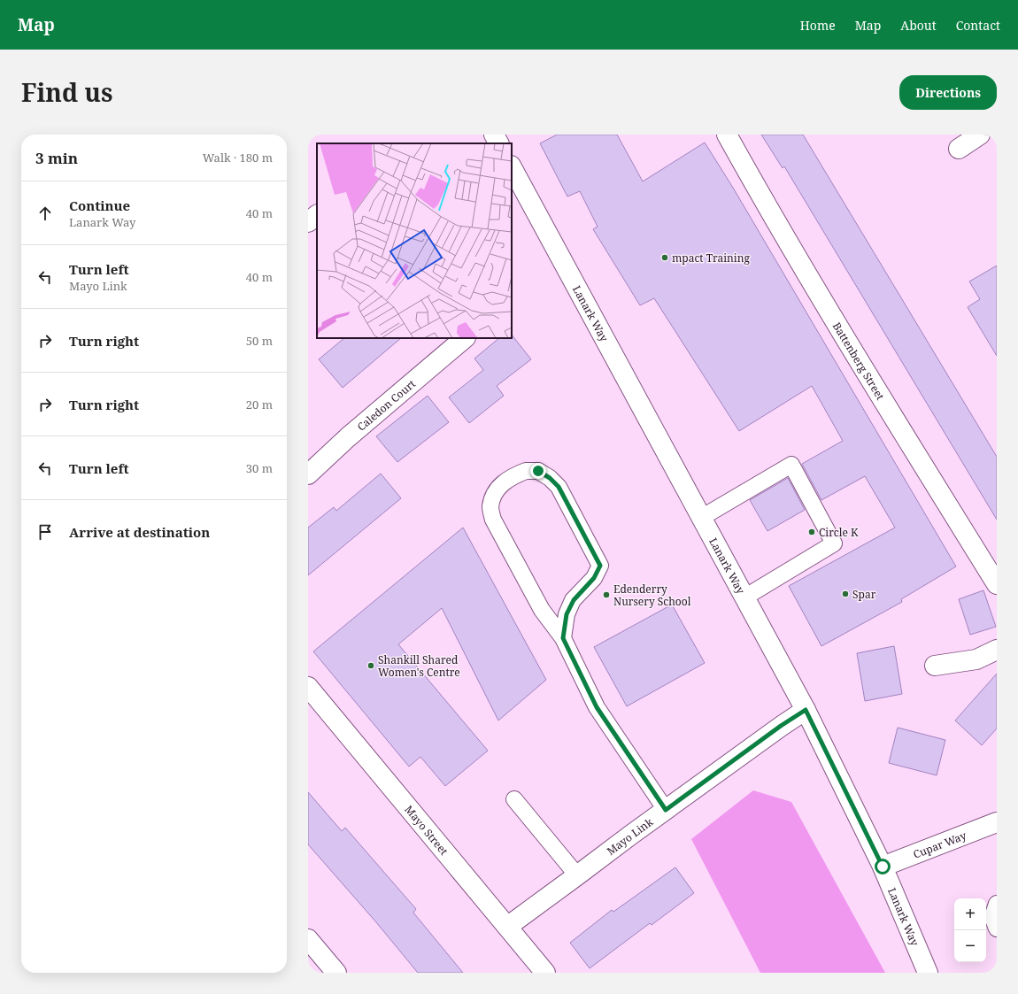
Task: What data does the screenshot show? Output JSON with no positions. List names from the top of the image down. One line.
{"streets":{"street":["Lanark Way","Battenberg Street","Caledon Court","Mayo Street","Mayo Link","Cupar Way"]},"crossings":[["Lanark Way","Mayo Link"],["Lanark Way","Cupar Way"],["Mayo Street","Mayo Link"]],"places":["mpact Training","Circle K","Spar","Edenderry Nursery School","Shankill Shared Women's Centre"],"page":{"header":"Map","nav":["Home","Map","About","Contact"],"title":"Find us","buttons":"Directions","heading":["3 min","Walk · 180 m"],"list":[["Continue","Lanark Way","40 m"],["Turn left","Mayo Link","40 m"],["Turn right","50 m"],["Turn right","20 m"],["Turn left","30 m"],"Arrive at destination"],"map_buttons":["+","−"]}}
